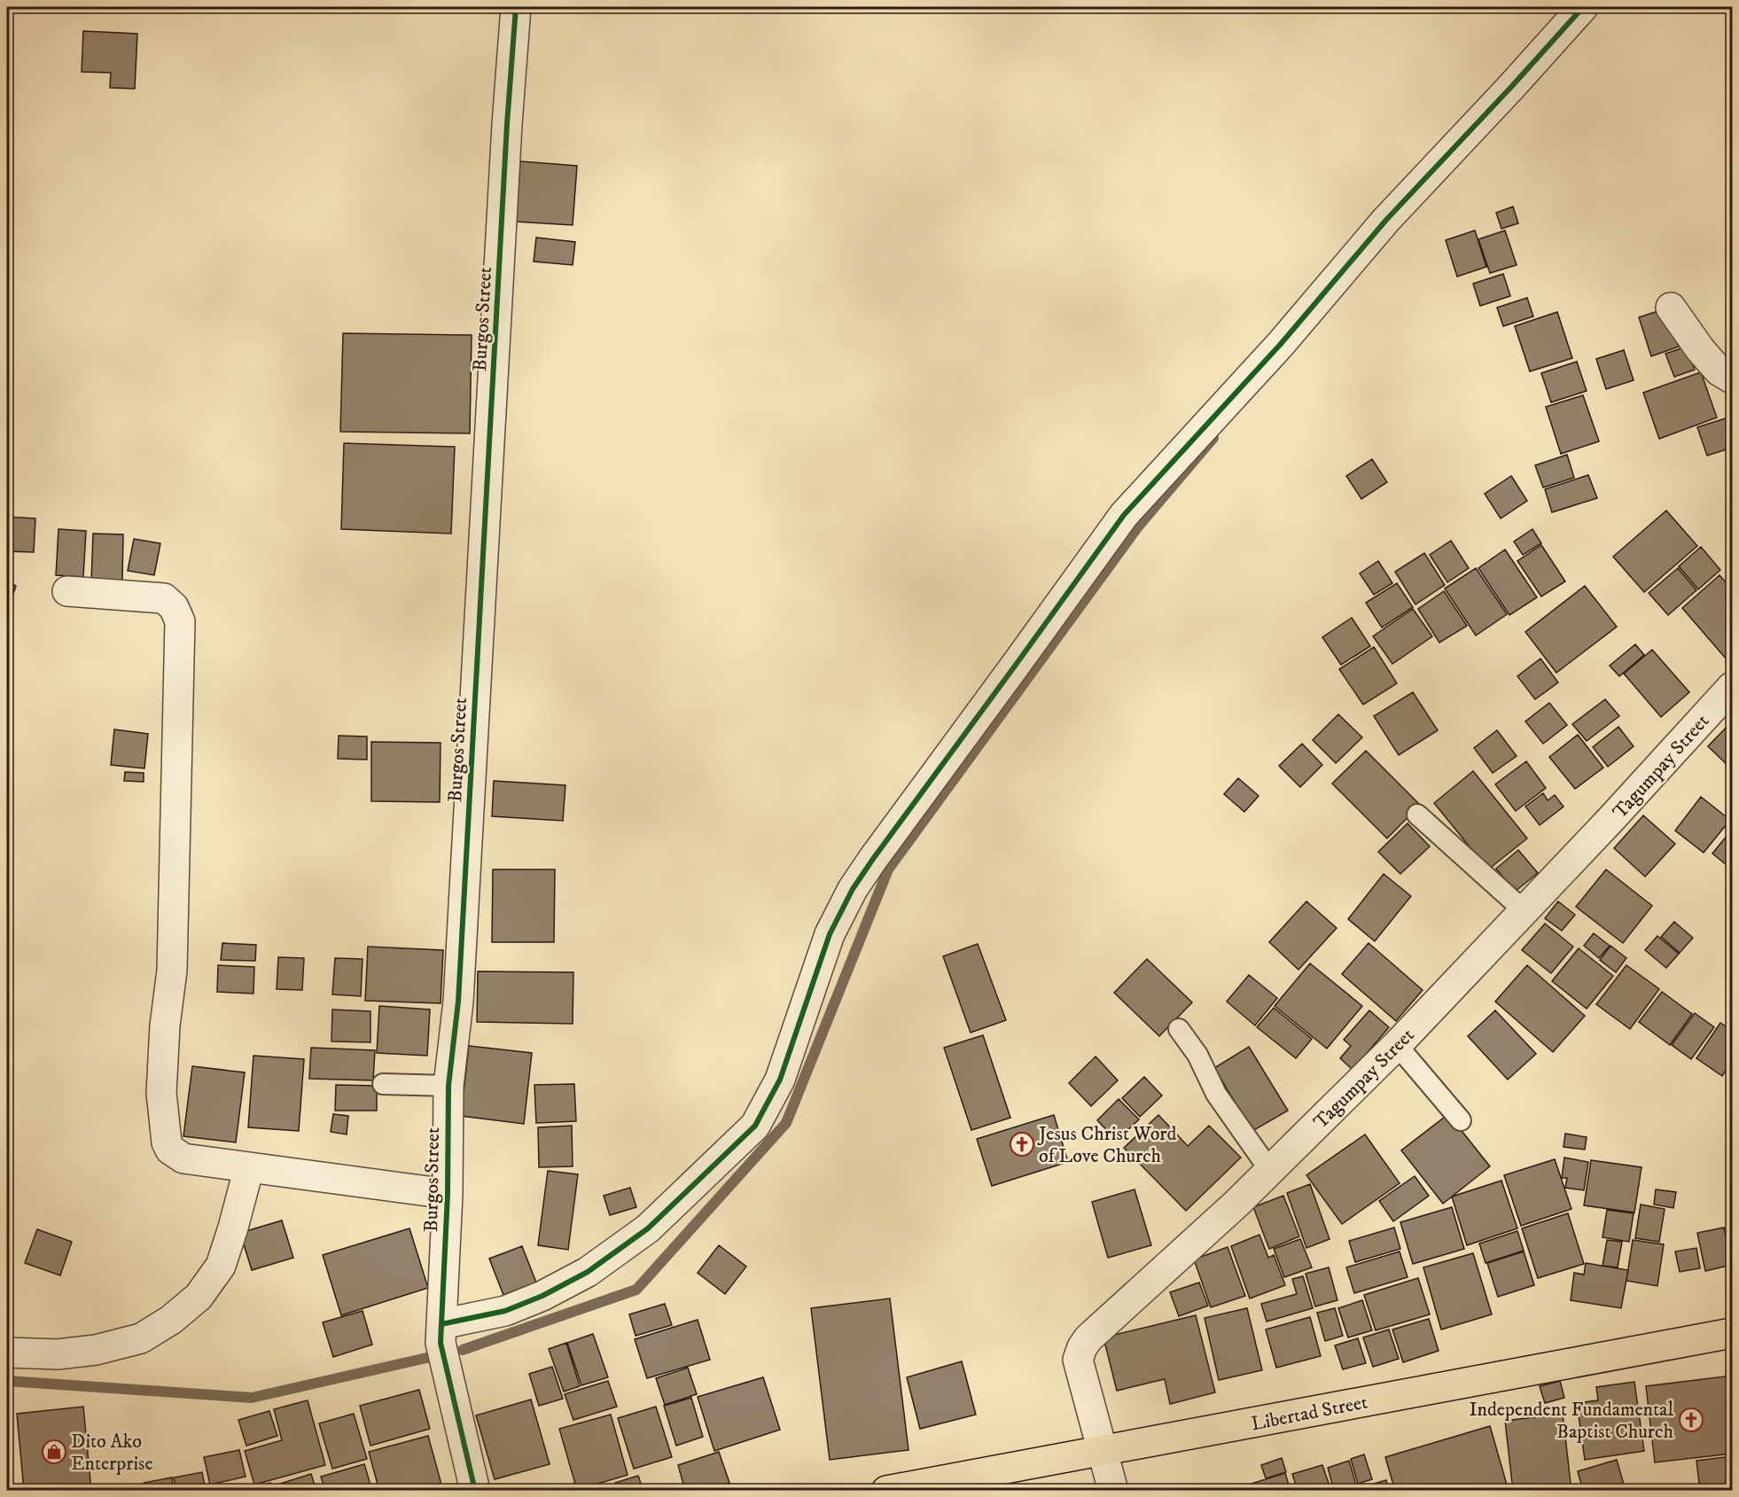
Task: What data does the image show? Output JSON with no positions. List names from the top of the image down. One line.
{"streets":{"highway":["Libertad Street"],"street":["Burgos Street","Tagumpay Street"]},"crossings":[["Tagumpay Street","Libertad Street"]],"places":{"church":["Jesus Christ Word of Love Church","Independent Fundamental Baptist Church"],"shop":["Dito Ako Enterprise"]}}
